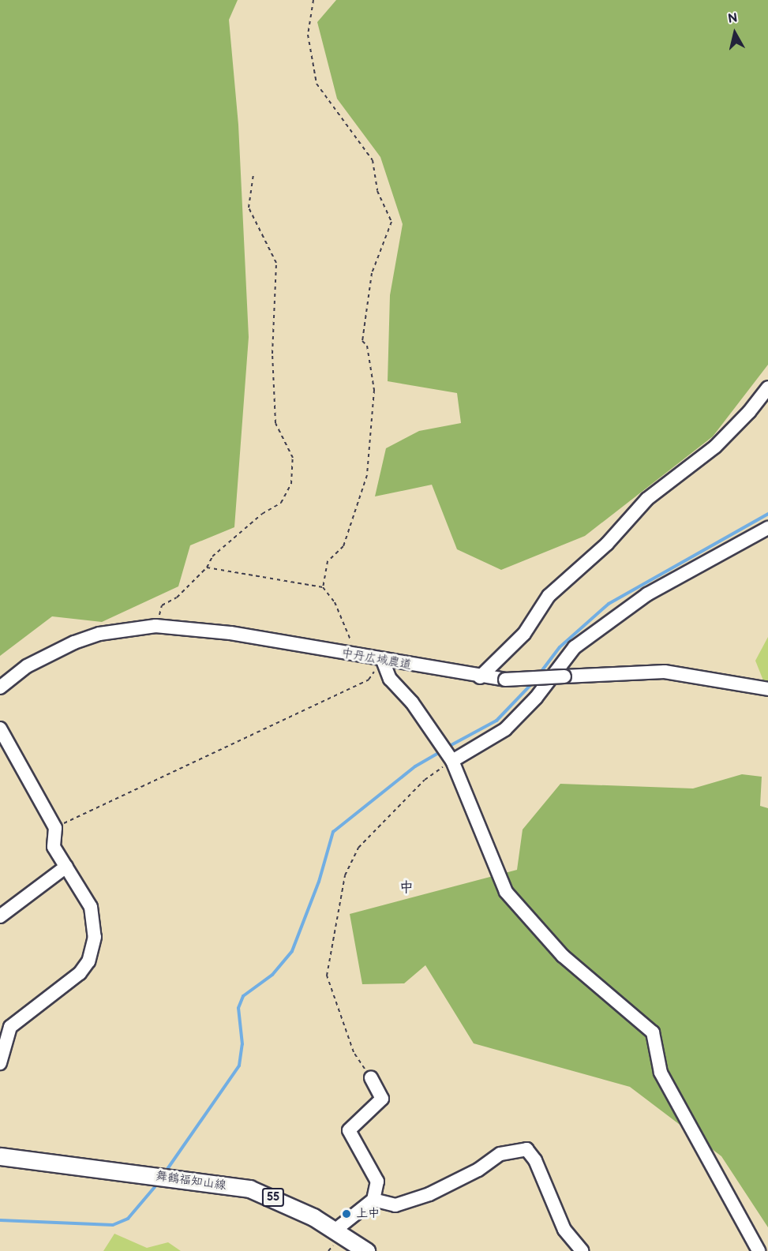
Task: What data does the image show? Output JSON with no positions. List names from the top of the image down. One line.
{"streets":{"main road":["舞鶴福知山線","55"],"street":["中丹広域農道"]},"districts":["中"],"places":["上中"],"north":"top"}
